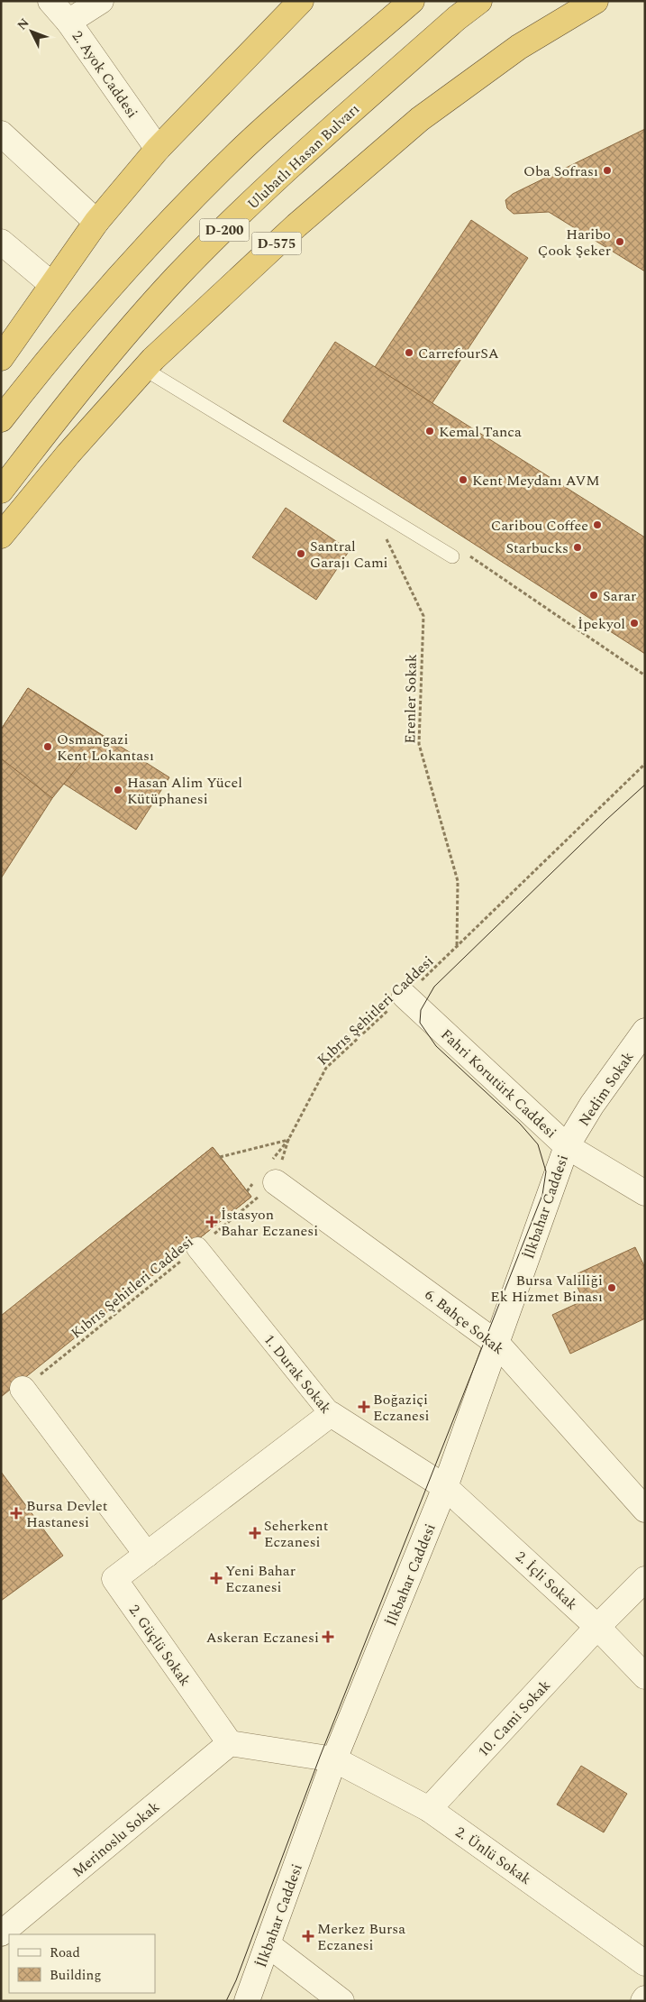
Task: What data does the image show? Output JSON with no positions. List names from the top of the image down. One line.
{"streets":{"highway":["Ulubatlı Hasan Bulvarı","D-200","D-575"],"street":["2. Ayok Caddesi","Fahri Korutürk Caddesi","Nedim Sokak","İlkbahar Caddesi","6. Bahçe Sokak","1. Durak Sokak","2. İçli Sokak","2. Güçlü Sokak","10. Cami Sokak","Merinoslu Sokak","2. Ünlü Sokak"],"path":["Erenler Sokak","Kıbrıs Şehitleri Caddesi"]},"crossings":[["Erenler Sokak","Kıbrıs Şehitleri Caddesi"],["Kıbrıs Şehitleri Caddesi","Fahri Korutürk Caddesi"],["Kıbrıs Şehitleri Caddesi","6. Bahçe Sokak"],["Kıbrıs Şehitleri Caddesi","1. Durak Sokak"],["Fahri Korutürk Caddesi","Nedim Sokak"],["Fahri Korutürk Caddesi","İlkbahar Caddesi"],["Nedim Sokak","İlkbahar Caddesi"],["İlkbahar Caddesi","6. Bahçe Sokak"],["İlkbahar Caddesi","1. Durak Sokak"],["İlkbahar Caddesi","2. İçli Sokak"],["İlkbahar Caddesi","2. Ünlü Sokak"],["1. Durak Sokak","2. İçli Sokak"],["1. Durak Sokak","2. Güçlü Sokak"],["2. İçli Sokak","10. Cami Sokak"],["2. Güçlü Sokak","Merinoslu Sokak"],["2. Güçlü Sokak","2. Ünlü Sokak"],["10. Cami Sokak","2. Ünlü Sokak"],["Merinoslu Sokak","2. Ünlü Sokak"]],"places":{"other":["Oba Sofrası","Haribo Çook Şeker","CarrefourSA","Kemal Tanca","Kent Meydanı AVM","Caribou Coffee","Starbucks","Santral Garajı Cami","Sarar","İpekyol","Osmangazi Kent Lokantası","Hasan Alim Yücel Kütüphanesi","Bursa Valiliği Ek Hizmet Binası"],"health":["İstasyon Bahar Eczanesi","Boğaziçi Eczanesi","Bursa Devlet Hastanesi","Seherkent Eczanesi","Yeni Bahar Eczanesi","Askeran Eczanesi","Merkez Bursa Eczanesi"]},"legend":["Road","Building"],"north":"top left"}
